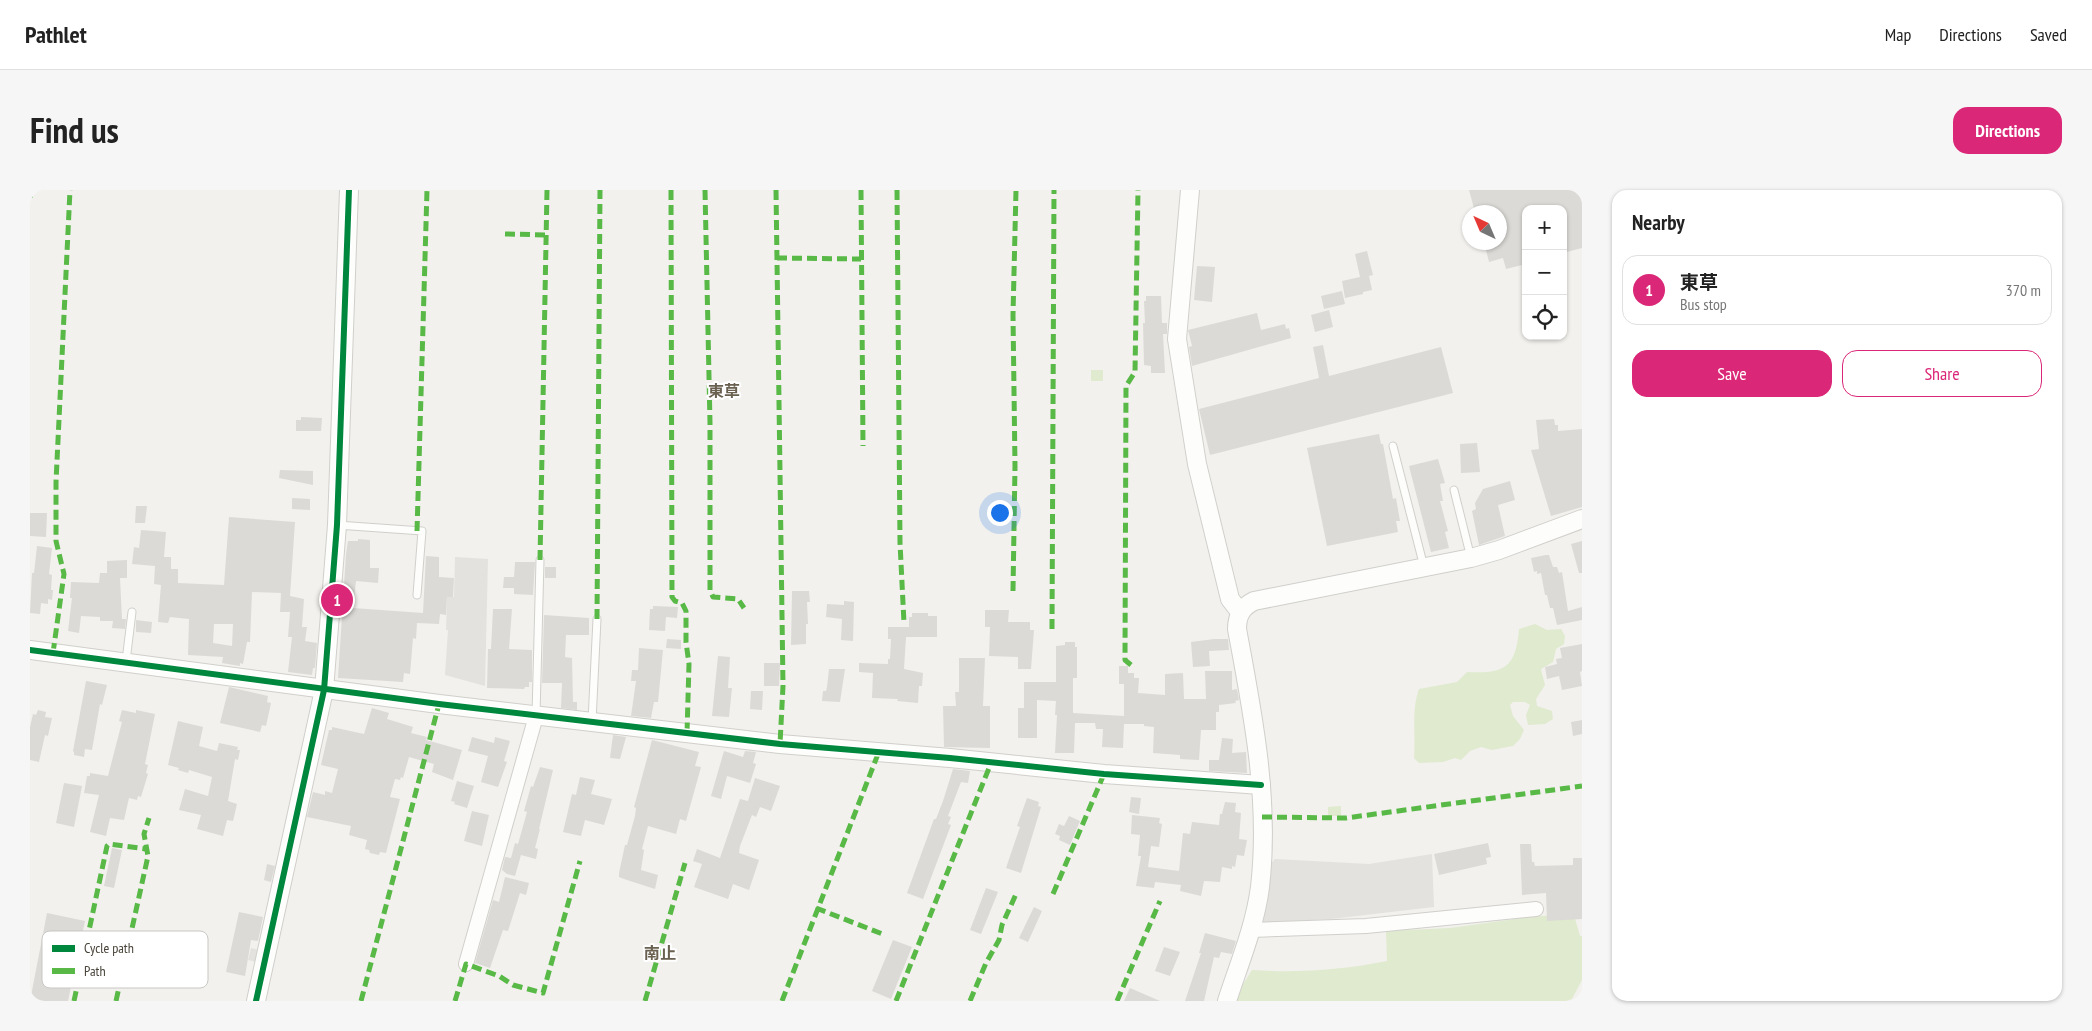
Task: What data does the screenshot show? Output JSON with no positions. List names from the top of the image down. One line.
{"districts":["東草","南止"],"legend":["Cycle path","Path"],"north":"top left","page":{"header":"Pathlet","nav":["Map","Directions","Saved"],"title":"Find us","buttons":["Directions",["Save","Share"]],"heading":"Nearby","map_buttons":["+","−"],"list":[{"mark":"1","name":"東草","note":"Bus stop","value":"370 m"}],"pins":"1"}}
